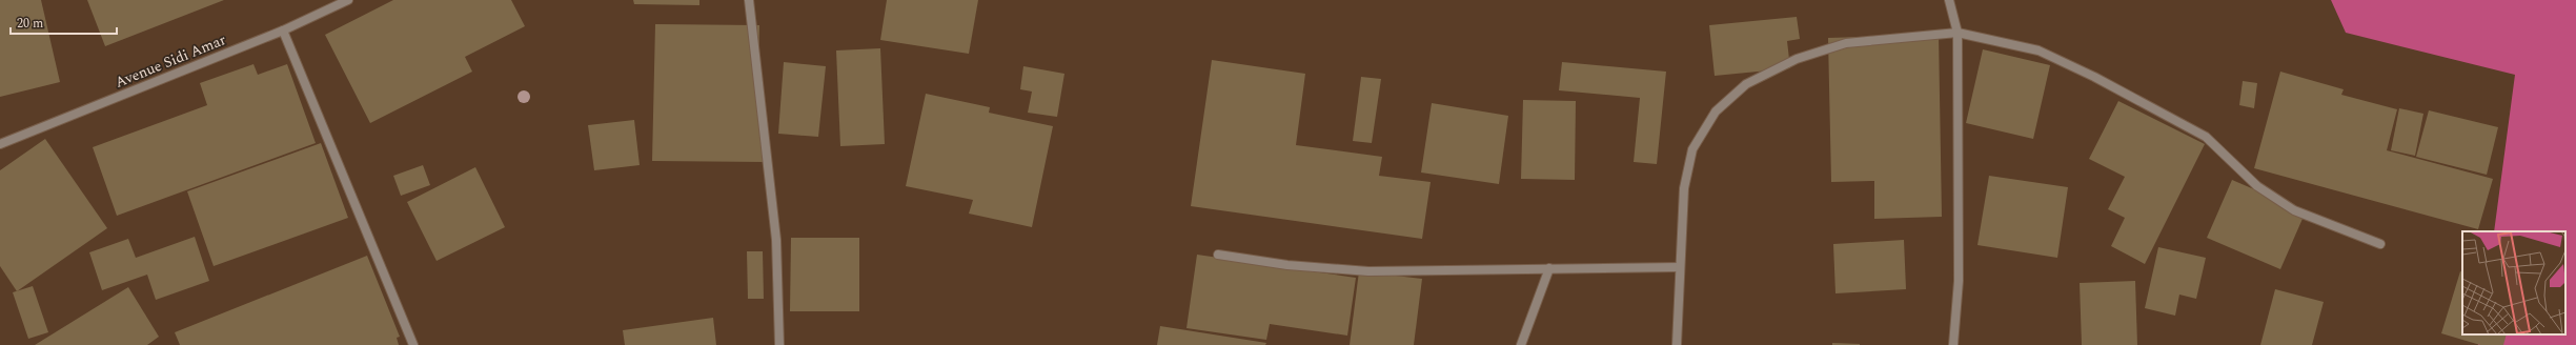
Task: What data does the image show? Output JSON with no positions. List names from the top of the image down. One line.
{"streets":{"street":["Avenue Sidi Amar"]},"scale_bar":"20 m"}
